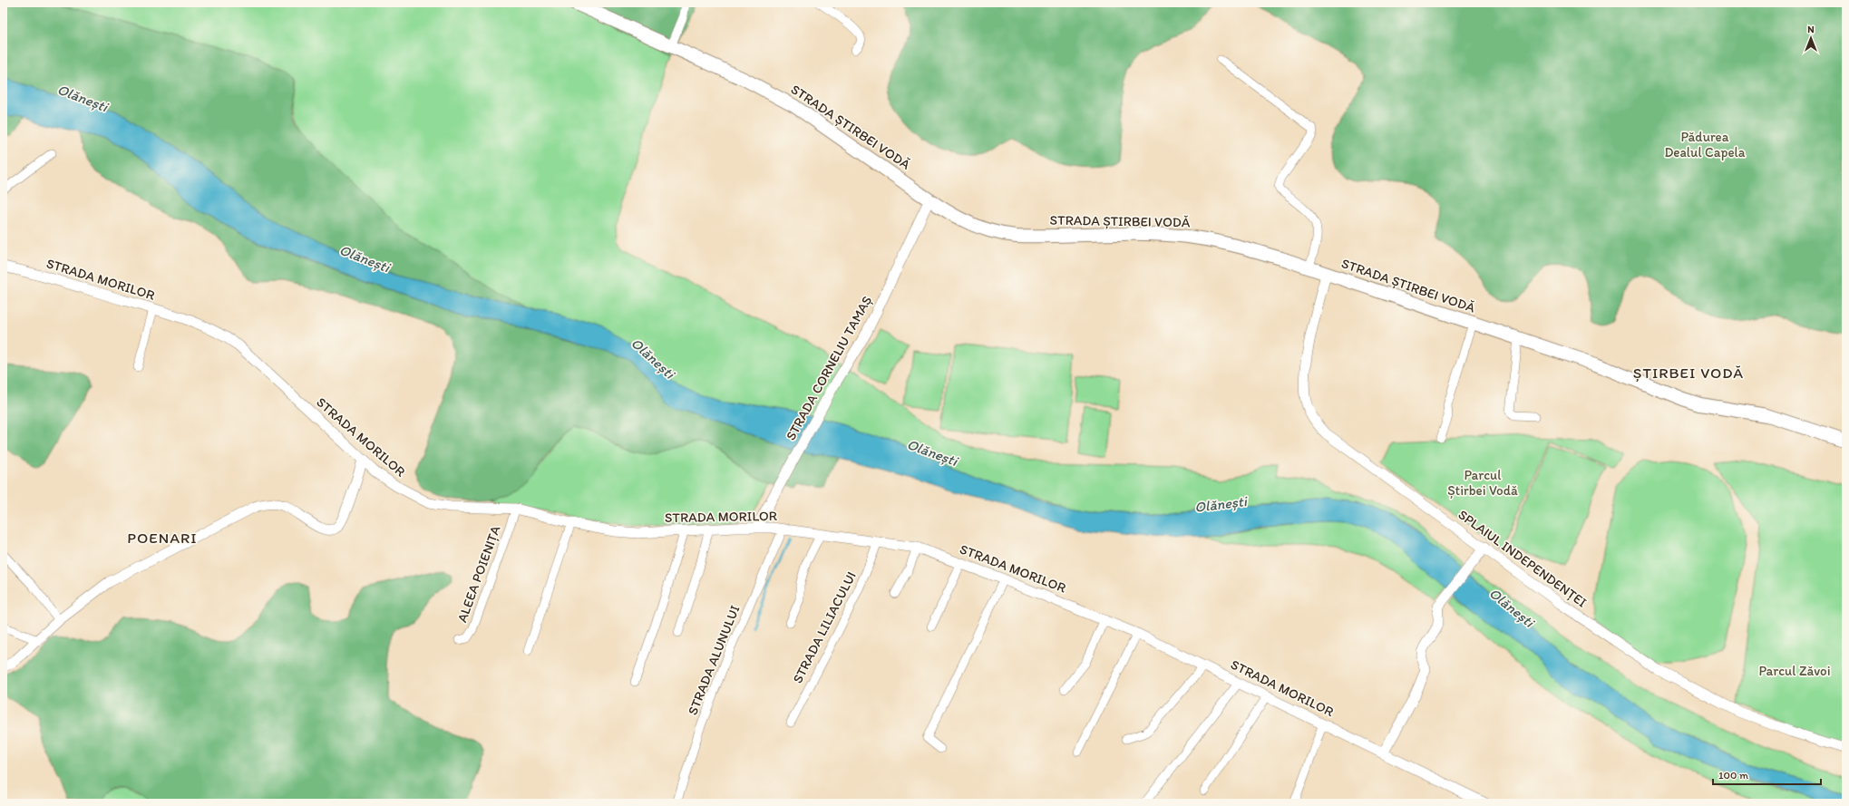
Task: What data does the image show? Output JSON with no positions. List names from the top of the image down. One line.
{"streets":{"main road":["STRADA ȘTIRBEI VODĂ"],"street":["STRADA MORILOR","STRADA CORNELIU TAMAȘ","SPLAIUL INDEPENDENȚEI","ALEEA POIENIȚA","STRADA LILIACULUI","STRADA ALUNULUI"]},"crossings":[["STRADA ȘTIRBEI VODĂ","STRADA CORNELIU TAMAȘ"],["STRADA ȘTIRBEI VODĂ","SPLAIUL INDEPENDENȚEI"],["STRADA MORILOR","STRADA CORNELIU TAMAȘ"],["STRADA MORILOR","ALEEA POIENIȚA"],["STRADA MORILOR","STRADA LILIACULUI"],["STRADA MORILOR","STRADA ALUNULUI"]],"districts":["ȘTIRBEI VODĂ","POENARI"],"water":["Olănești"],"parks":["Pădurea Dealul Capela","Parcul Știrbei Vodă","Parcul Zăvoi"],"scale_bar":"100 m","north":"top"}
